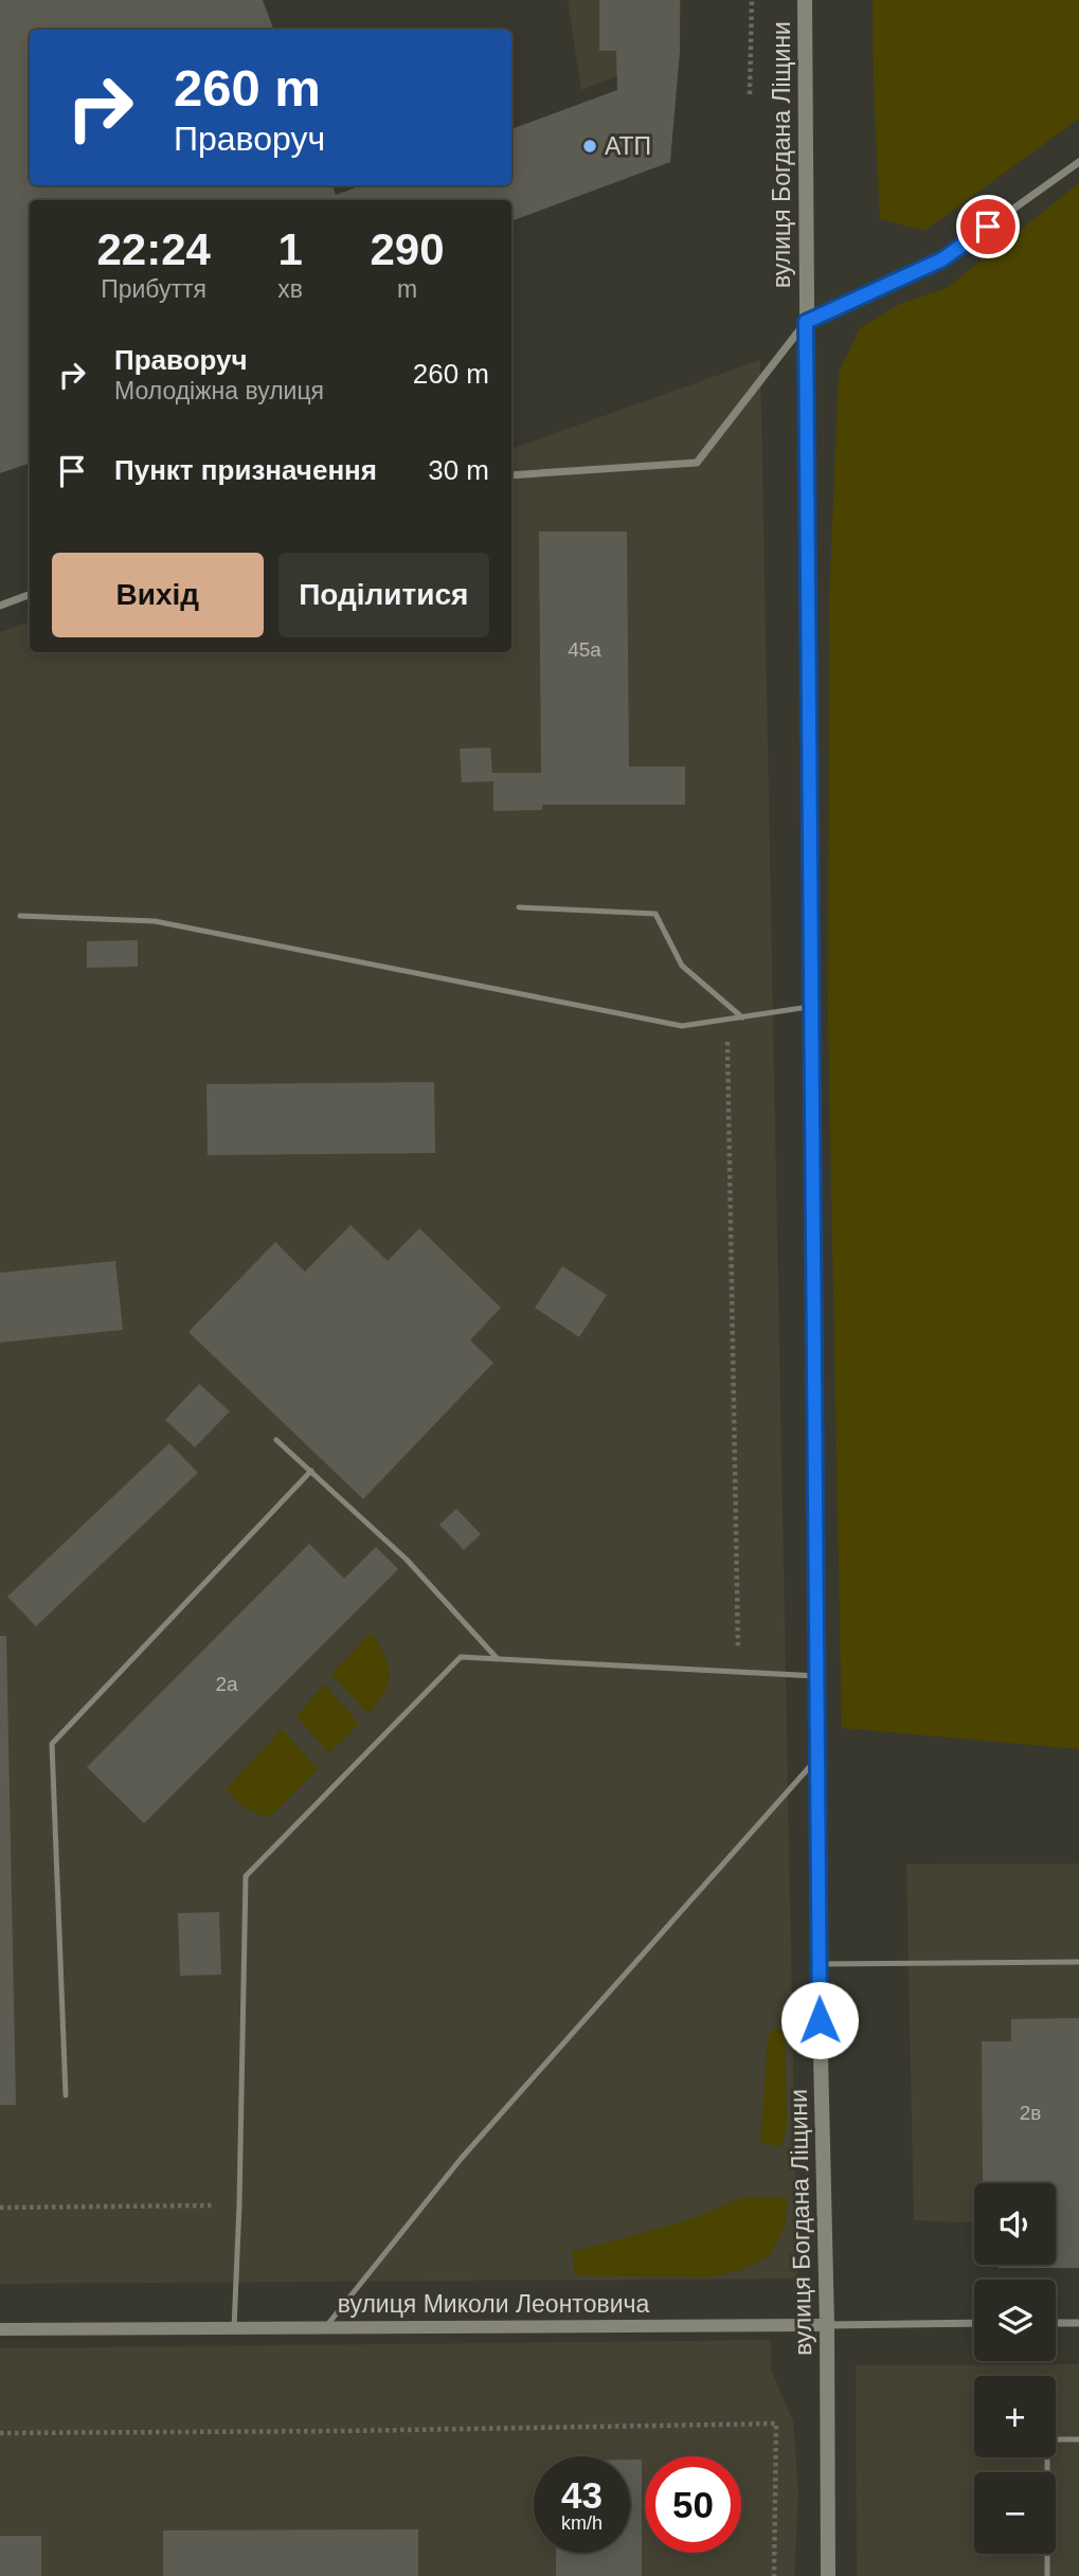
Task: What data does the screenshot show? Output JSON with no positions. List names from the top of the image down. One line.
{"streets":{"main road":["вулиця Богдана Ліщини"],"street":["вулиця Миколи Леонтовича"]},"crossings":[["вулиця Богдана Ліщини","вулиця Миколи Леонтовича"]],"places":["АТП"],"house_numbers":["45а","2а","2в"],"page":{"turn":["260 m","Праворуч"],"eta":["22:24","Прибуття","1","хв","290","m"],"list":[{"name":"Праворуч","note":"Молодіжна вулиця","value":"260 m"},{"name":"Пункт призначення","value":"30 m"}],"buttons":["Вихід","Поділитися"],"map_buttons":["+","−"],"speed":"43 km/h","limit":"50"}}
